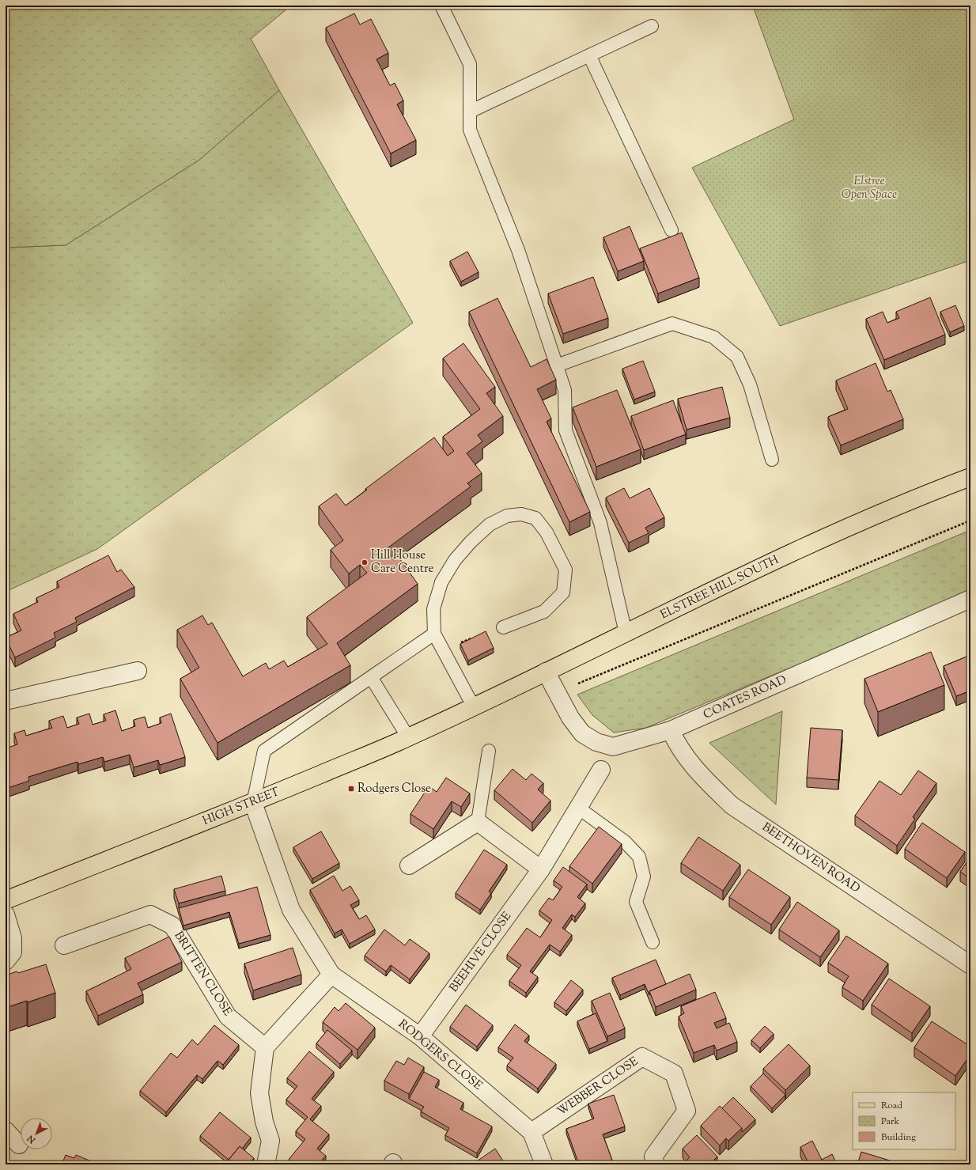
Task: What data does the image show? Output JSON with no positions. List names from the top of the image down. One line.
{"streets":{"main road":["ELSTREE HILL SOUTH","HIGH STREET"],"street":["COATES ROAD","BEETHOVEN ROAD","BEEHIVE CLOSE","BRITTEN CLOSE","RODGERS CLOSE","WEBBER CLOSE"]},"crossings":[["ELSTREE HILL SOUTH","COATES ROAD"],["ELSTREE HILL SOUTH","HIGH STREET"],["COATES ROAD","BEETHOVEN ROAD"],["HIGH STREET","RODGERS CLOSE"],["BEEHIVE CLOSE","RODGERS CLOSE"],["RODGERS CLOSE","WEBBER CLOSE"]],"parks":["Elstree Open Space"],"places":{"other":["Hill House Care Centre"],"transit":["Rodgers Close"]},"legend":["Road","Park","Building"],"north":"bottom left"}
